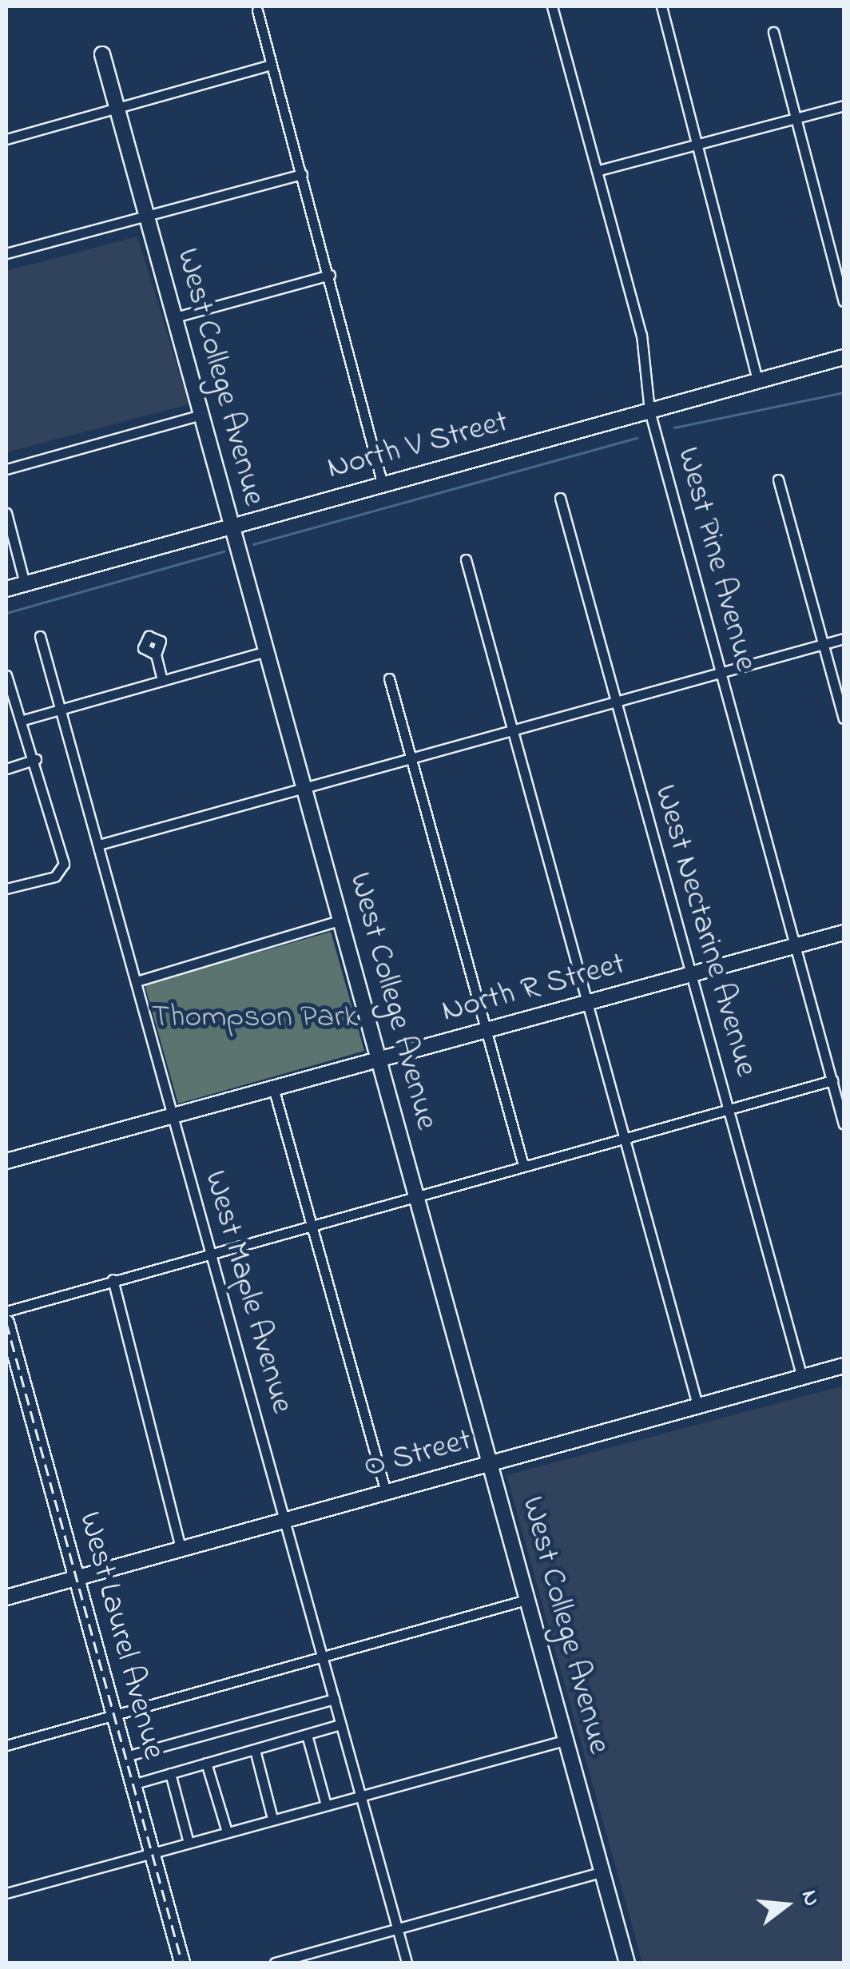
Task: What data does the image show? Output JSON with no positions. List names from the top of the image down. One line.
{"streets":{"street":["West College Avenue","North V Street","West Pine Avenue","West Nectarine Avenue","North R Street","West Maple Avenue","O Street","West Laurel Avenue"]},"crossings":[["West College Avenue","North V Street"],["West College Avenue","North R Street"],["West College Avenue","O Street"],["North V Street","West Pine Avenue"],["West Pine Avenue","North R Street"],["West Nectarine Avenue","North R Street"],["West Nectarine Avenue","O Street"],["North R Street","West Maple Avenue"],["West Maple Avenue","O Street"],["O Street","West Laurel Avenue"]],"parks":["Thompson Park"],"north":"right"}
